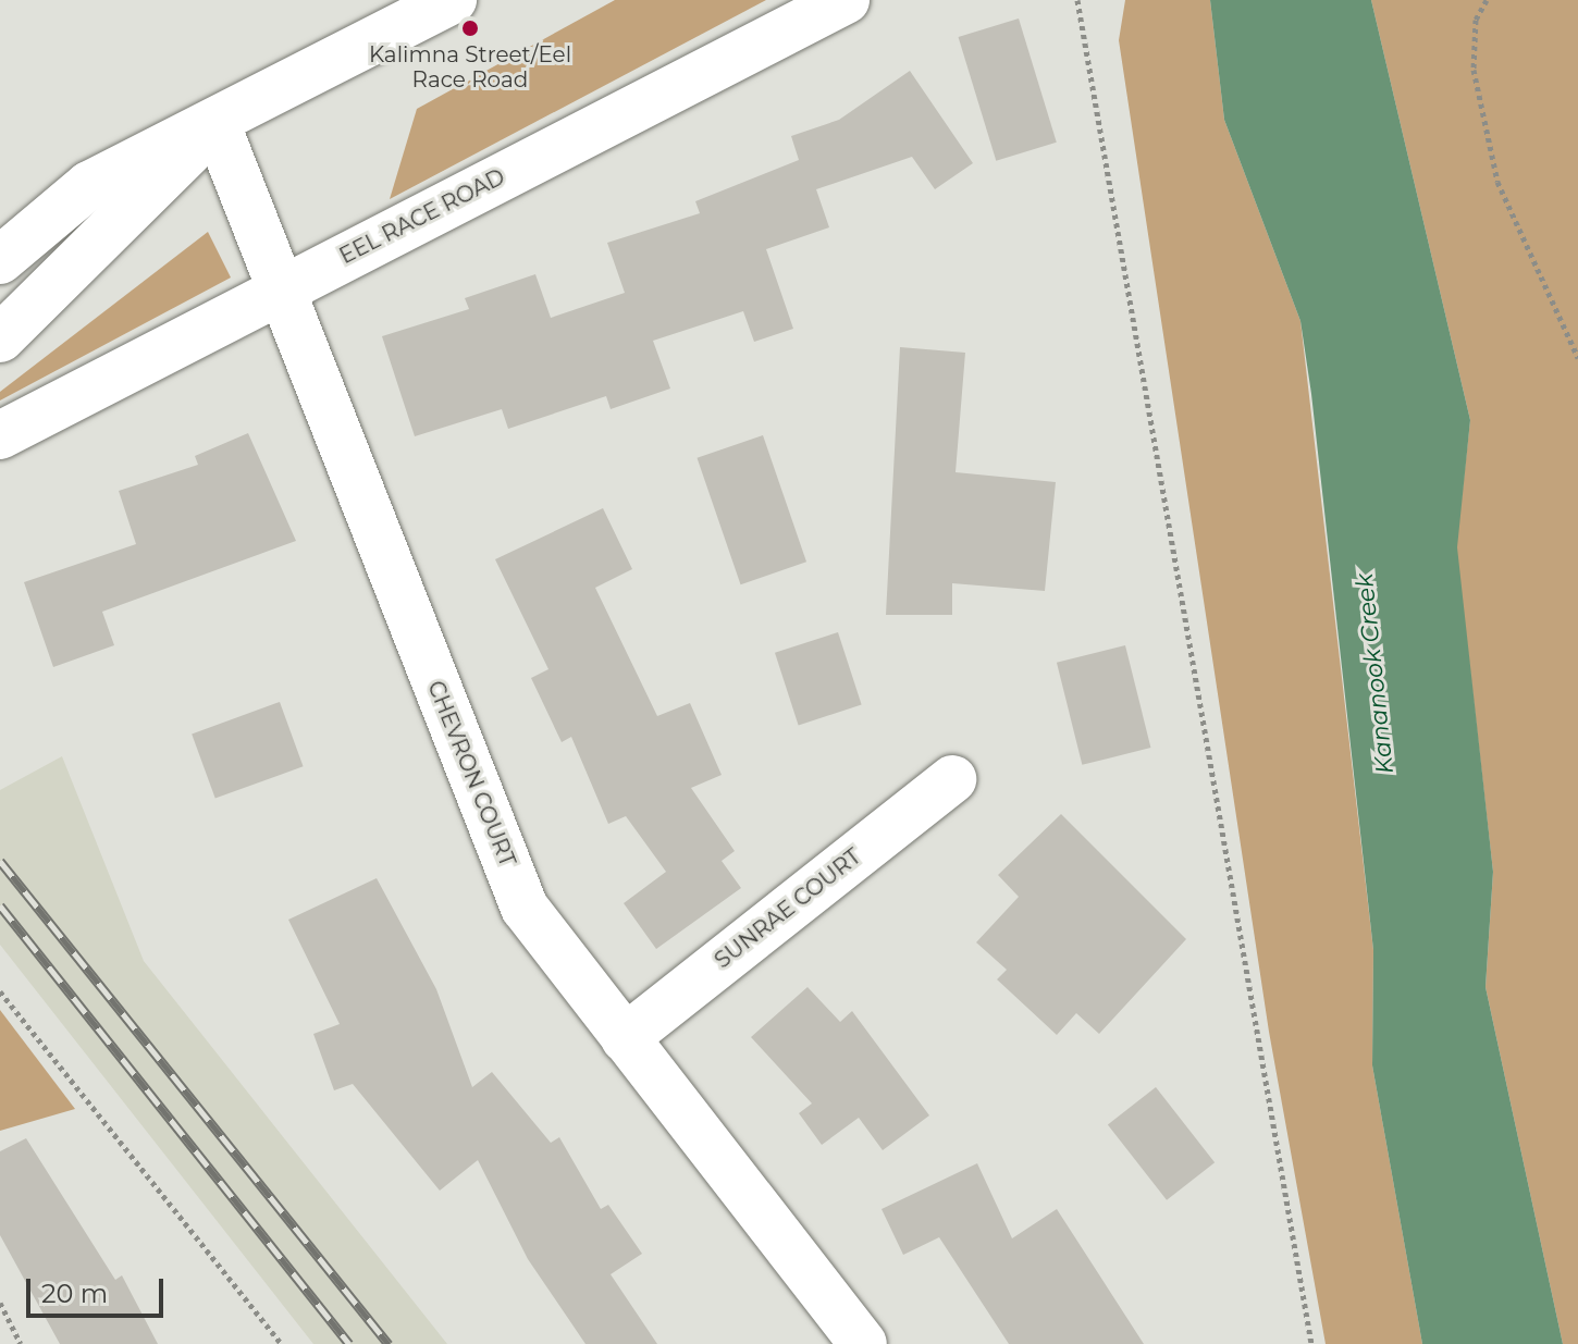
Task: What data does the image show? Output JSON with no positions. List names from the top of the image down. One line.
{"streets":{"street":["EEL RACE ROAD","CHEVRON COURT","SUNRAE COURT"]},"crossings":[["EEL RACE ROAD","CHEVRON COURT"],["CHEVRON COURT","SUNRAE COURT"]],"water":["Kananook Creek"],"places":["Kalimna Street/Eel Race Road"],"scale_bar":"20 m"}
